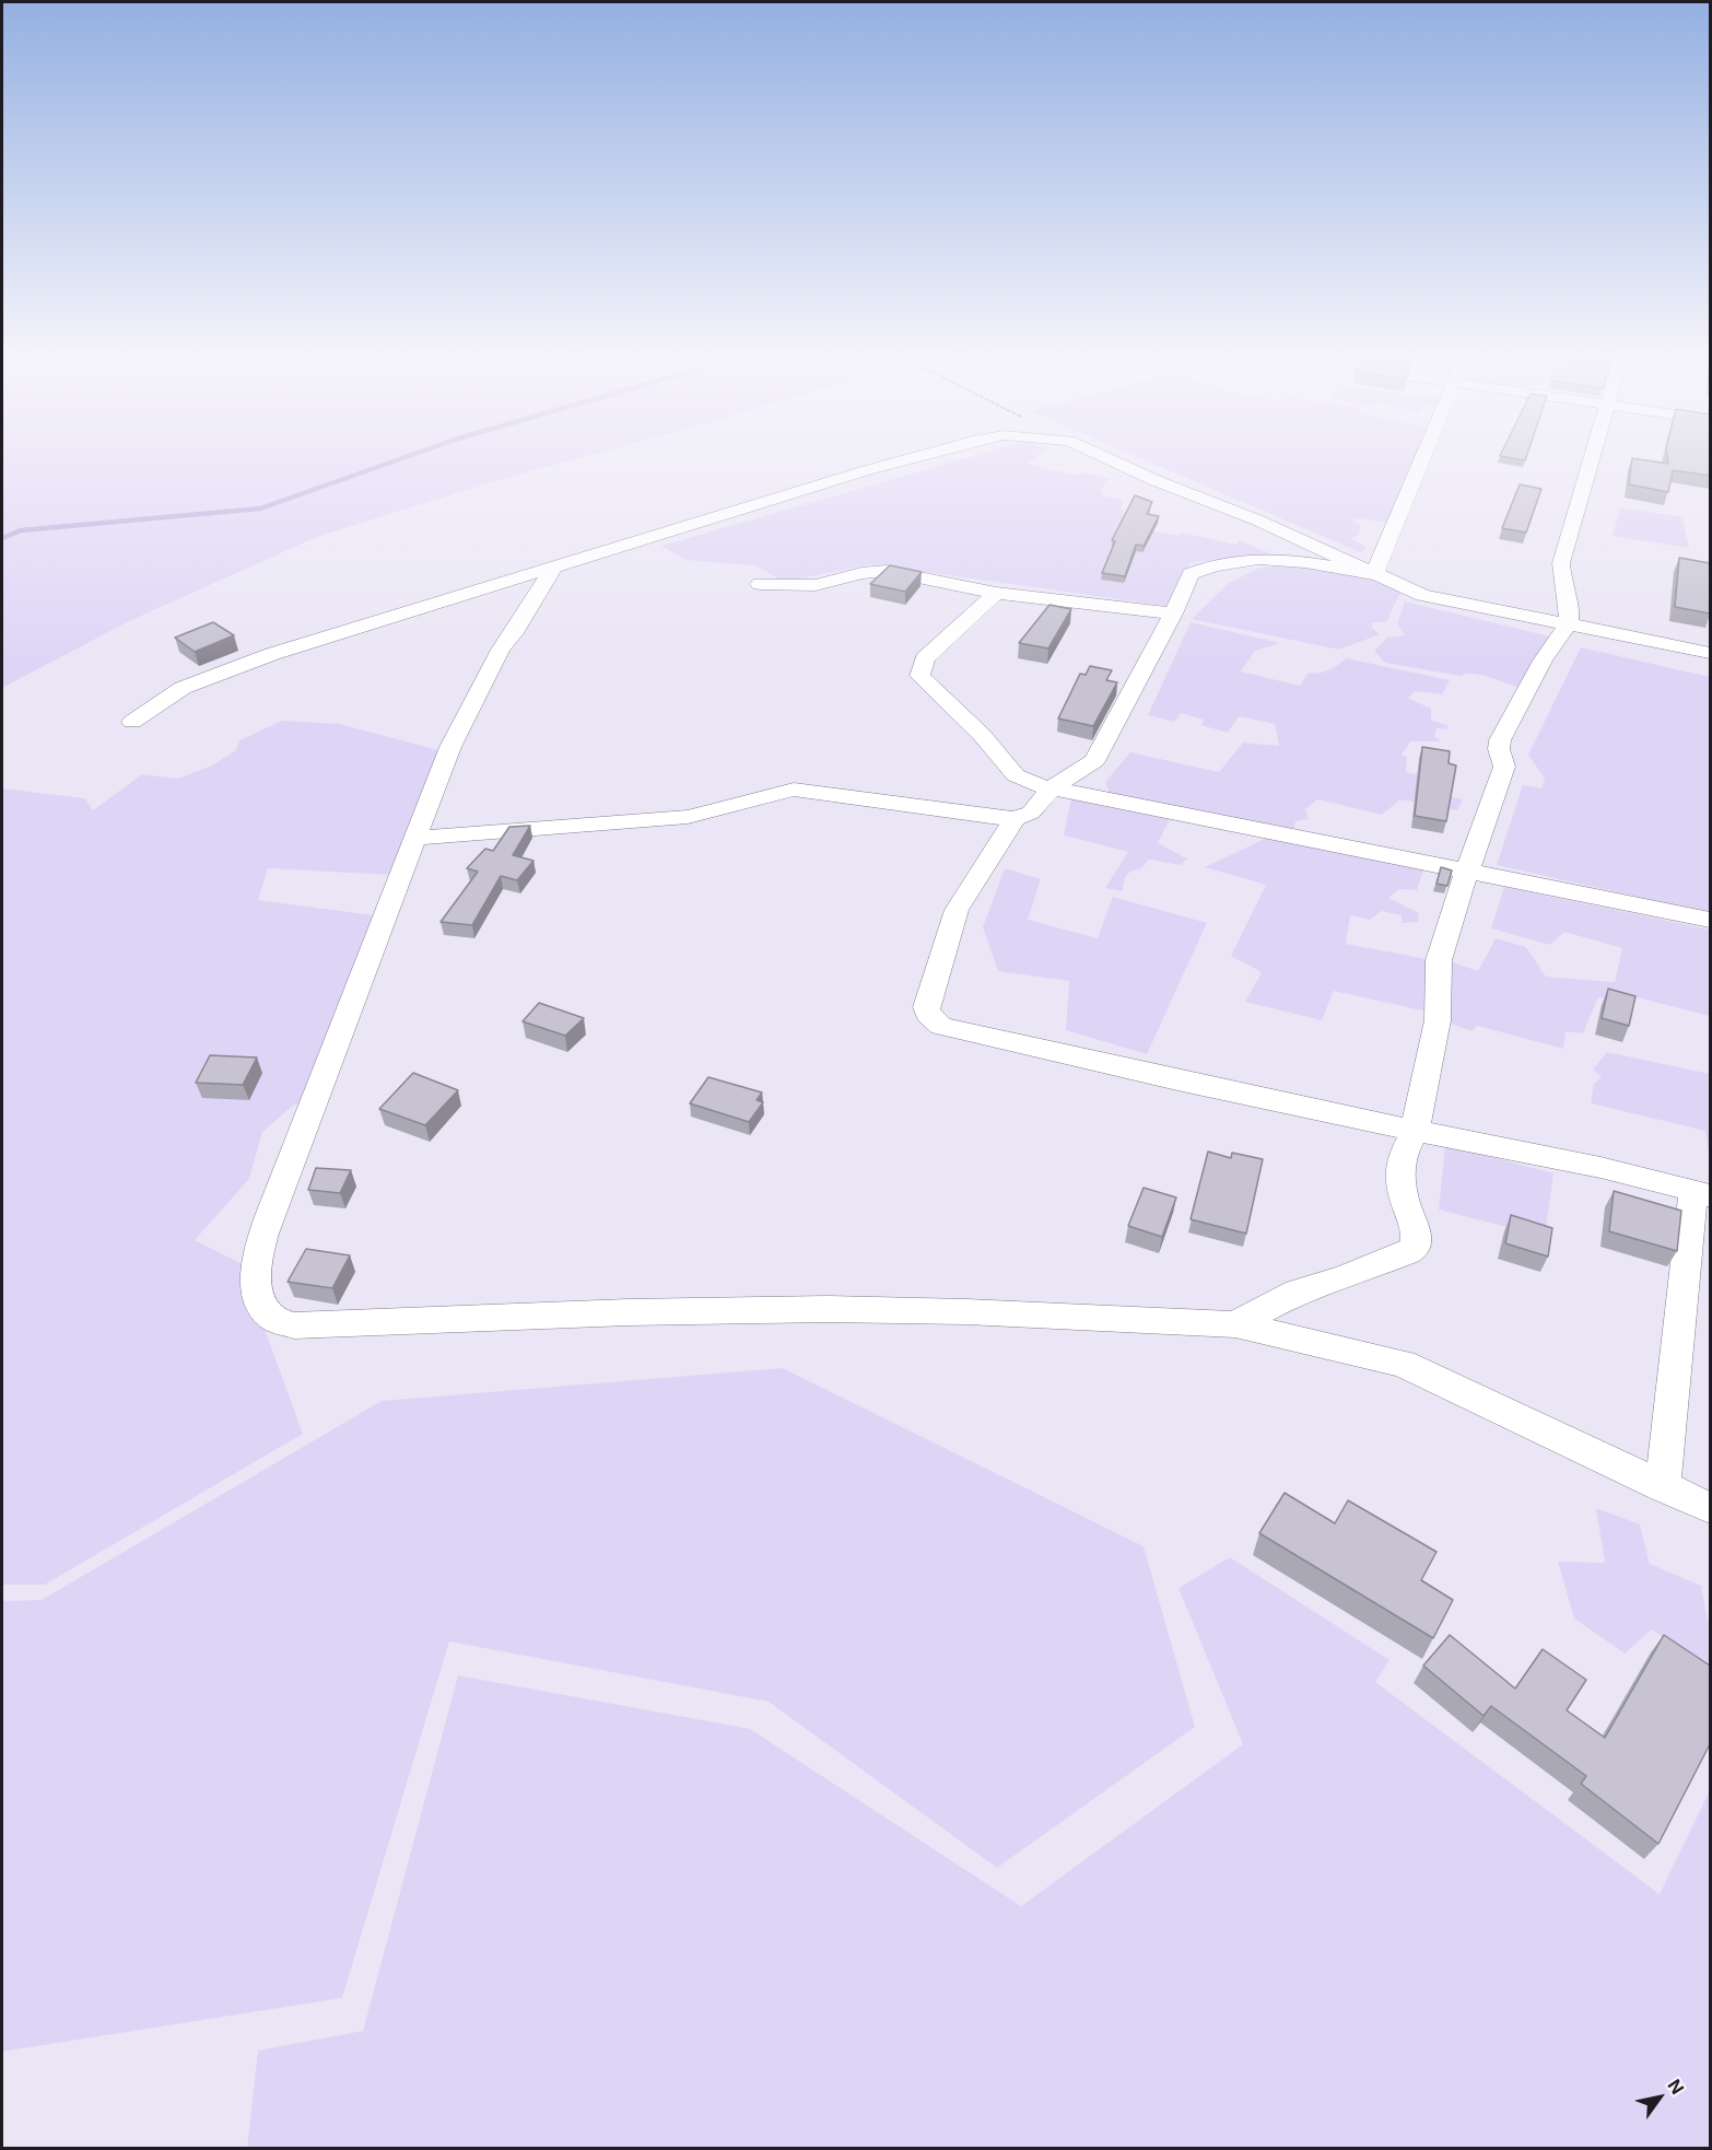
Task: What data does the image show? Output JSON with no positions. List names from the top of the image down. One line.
{"north":"top right"}
